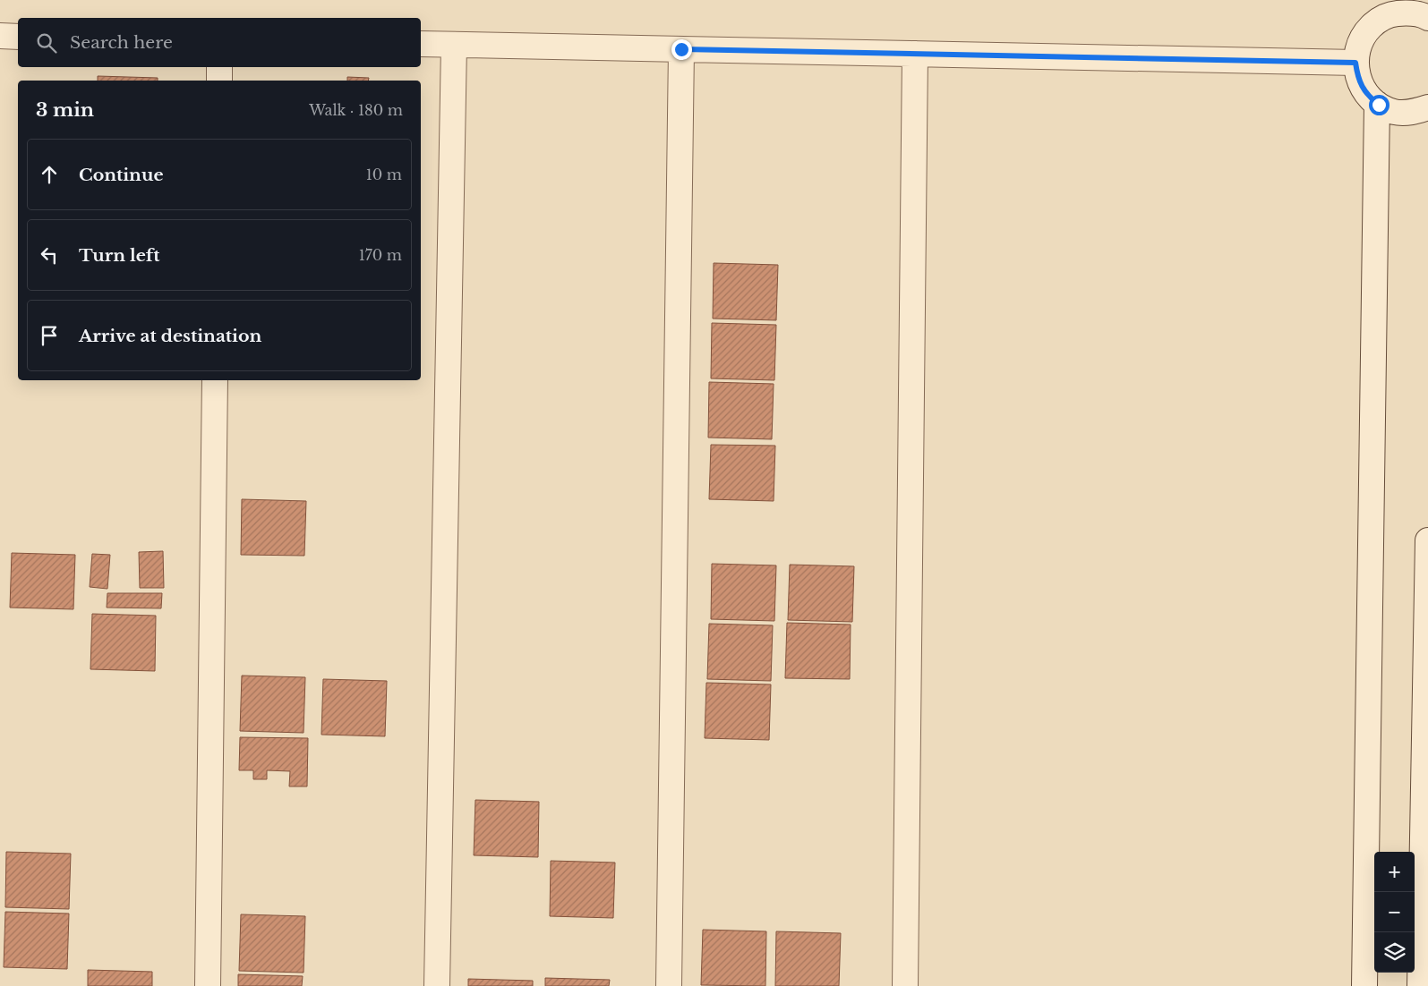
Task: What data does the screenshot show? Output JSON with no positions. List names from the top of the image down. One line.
{"page":{"search":"Search here","heading":["3 min","Walk · 180 m"],"list":[["Continue","10 m"],["Turn left","170 m"],"Arrive at destination"],"map_buttons":["+","−"]}}
